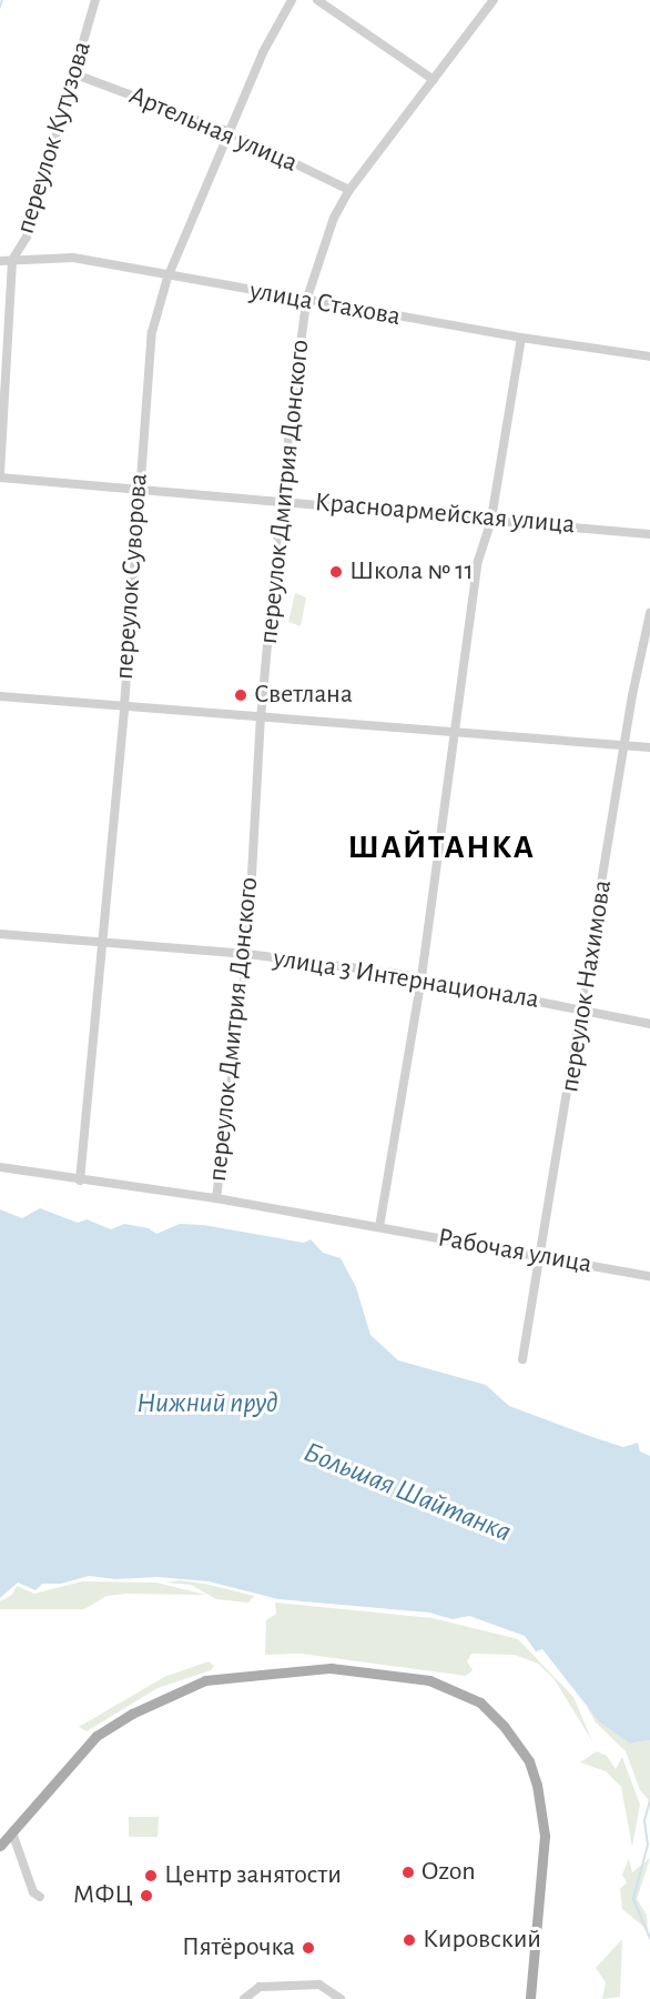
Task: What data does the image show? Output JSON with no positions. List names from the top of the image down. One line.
{"streets":{"street":["Артельная улица","переулок Кутузова","улица Стахова","переулок Дмитрия Донского","Красноармейская улица","переулок Суворова","улица 3 Интернационала","переулок Нахимова","Рабочая улица"]},"crossings":[["Артельная улица","переулок Кутузова"],["Артельная улица","переулок Дмитрия Донского"],["Артельная улица","переулок Суворова"],["переулок Кутузова","улица Стахова"],["переулок Кутузова","Красноармейская улица"],["улица Стахова","переулок Дмитрия Донского"],["улица Стахова","переулок Суворова"],["переулок Дмитрия Донского","Красноармейская улица"],["переулок Дмитрия Донского","улица 3 Интернационала"],["переулок Дмитрия Донского","Рабочая улица"],["Красноармейская улица","переулок Суворова"],["переулок Суворова","улица 3 Интернационала"],["переулок Суворова","Рабочая улица"],["улица 3 Интернационала","переулок Нахимова"],["переулок Нахимова","Рабочая улица"]],"districts":["ШАЙТАНКА"],"water":["Нижний пруд","Большая Шайтанка"],"places":["Школа № 11","Светлана","Ozon","Центр занятости","МФЦ","Кировский","Пятёрочка"]}
